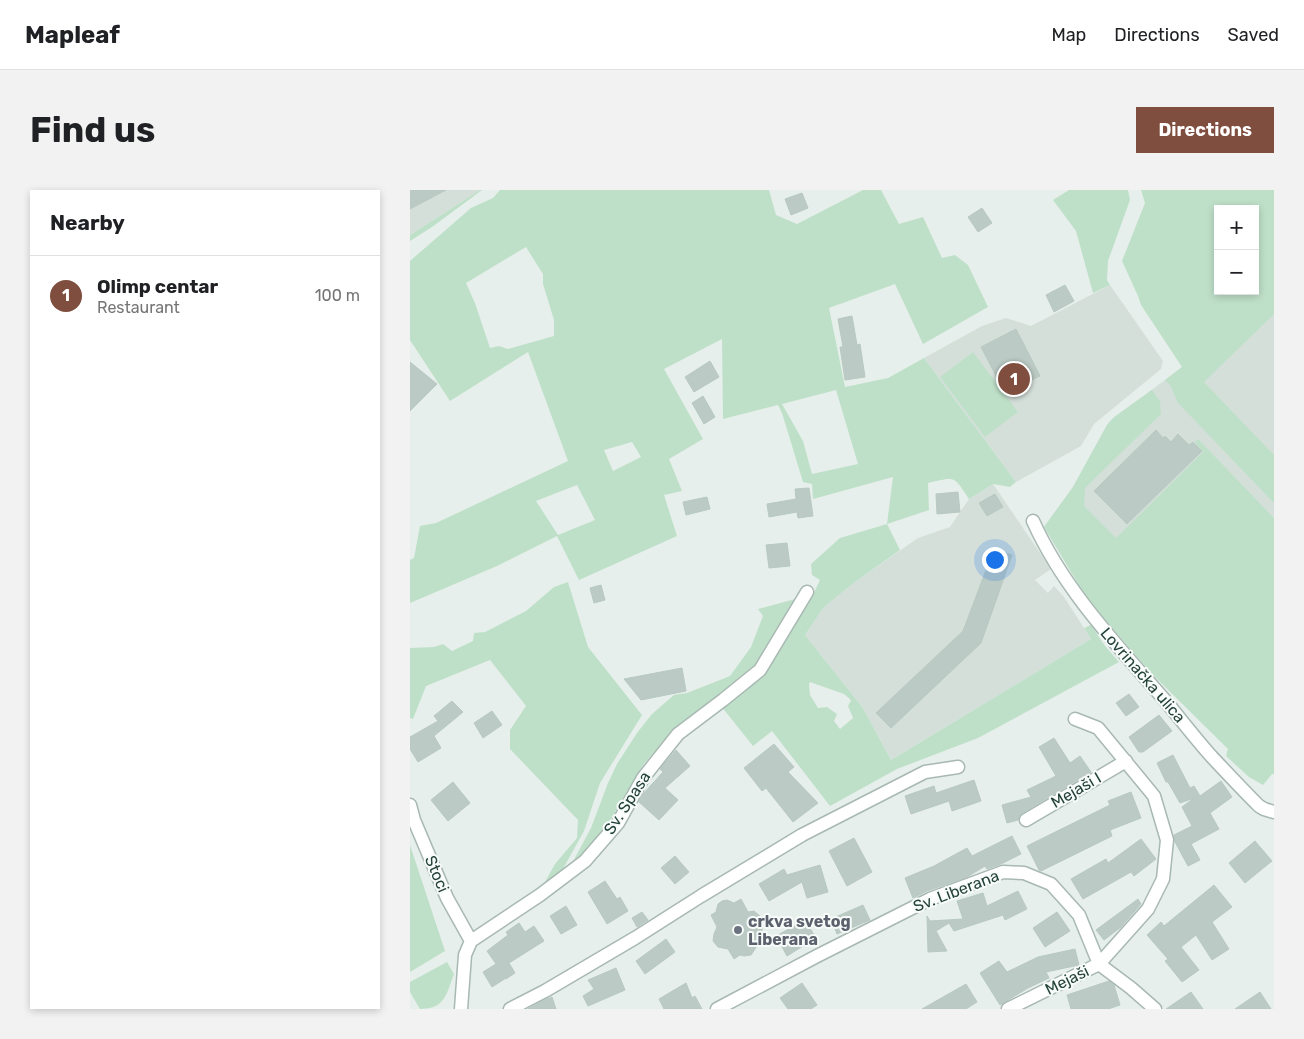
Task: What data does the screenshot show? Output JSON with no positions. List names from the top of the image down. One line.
{"streets":{"street":["Lovrinačka ulica","Mejaši I","Sv. Spasa","Stoci","Sv. Liberana","Mejaši"]},"crossings":[["Sv. Spasa","Stoci"],["Sv. Liberana","Mejaši"]],"places":["crkva svetog Liberana"],"page":{"header":"Mapleaf","nav":["Map","Directions","Saved"],"buttons":"Directions","title":"Find us","heading":"Nearby","map_buttons":["+","−"],"list":[{"mark":"1","name":"Olimp centar","note":"Restaurant","value":"100 m"}],"pins":"1"}}
